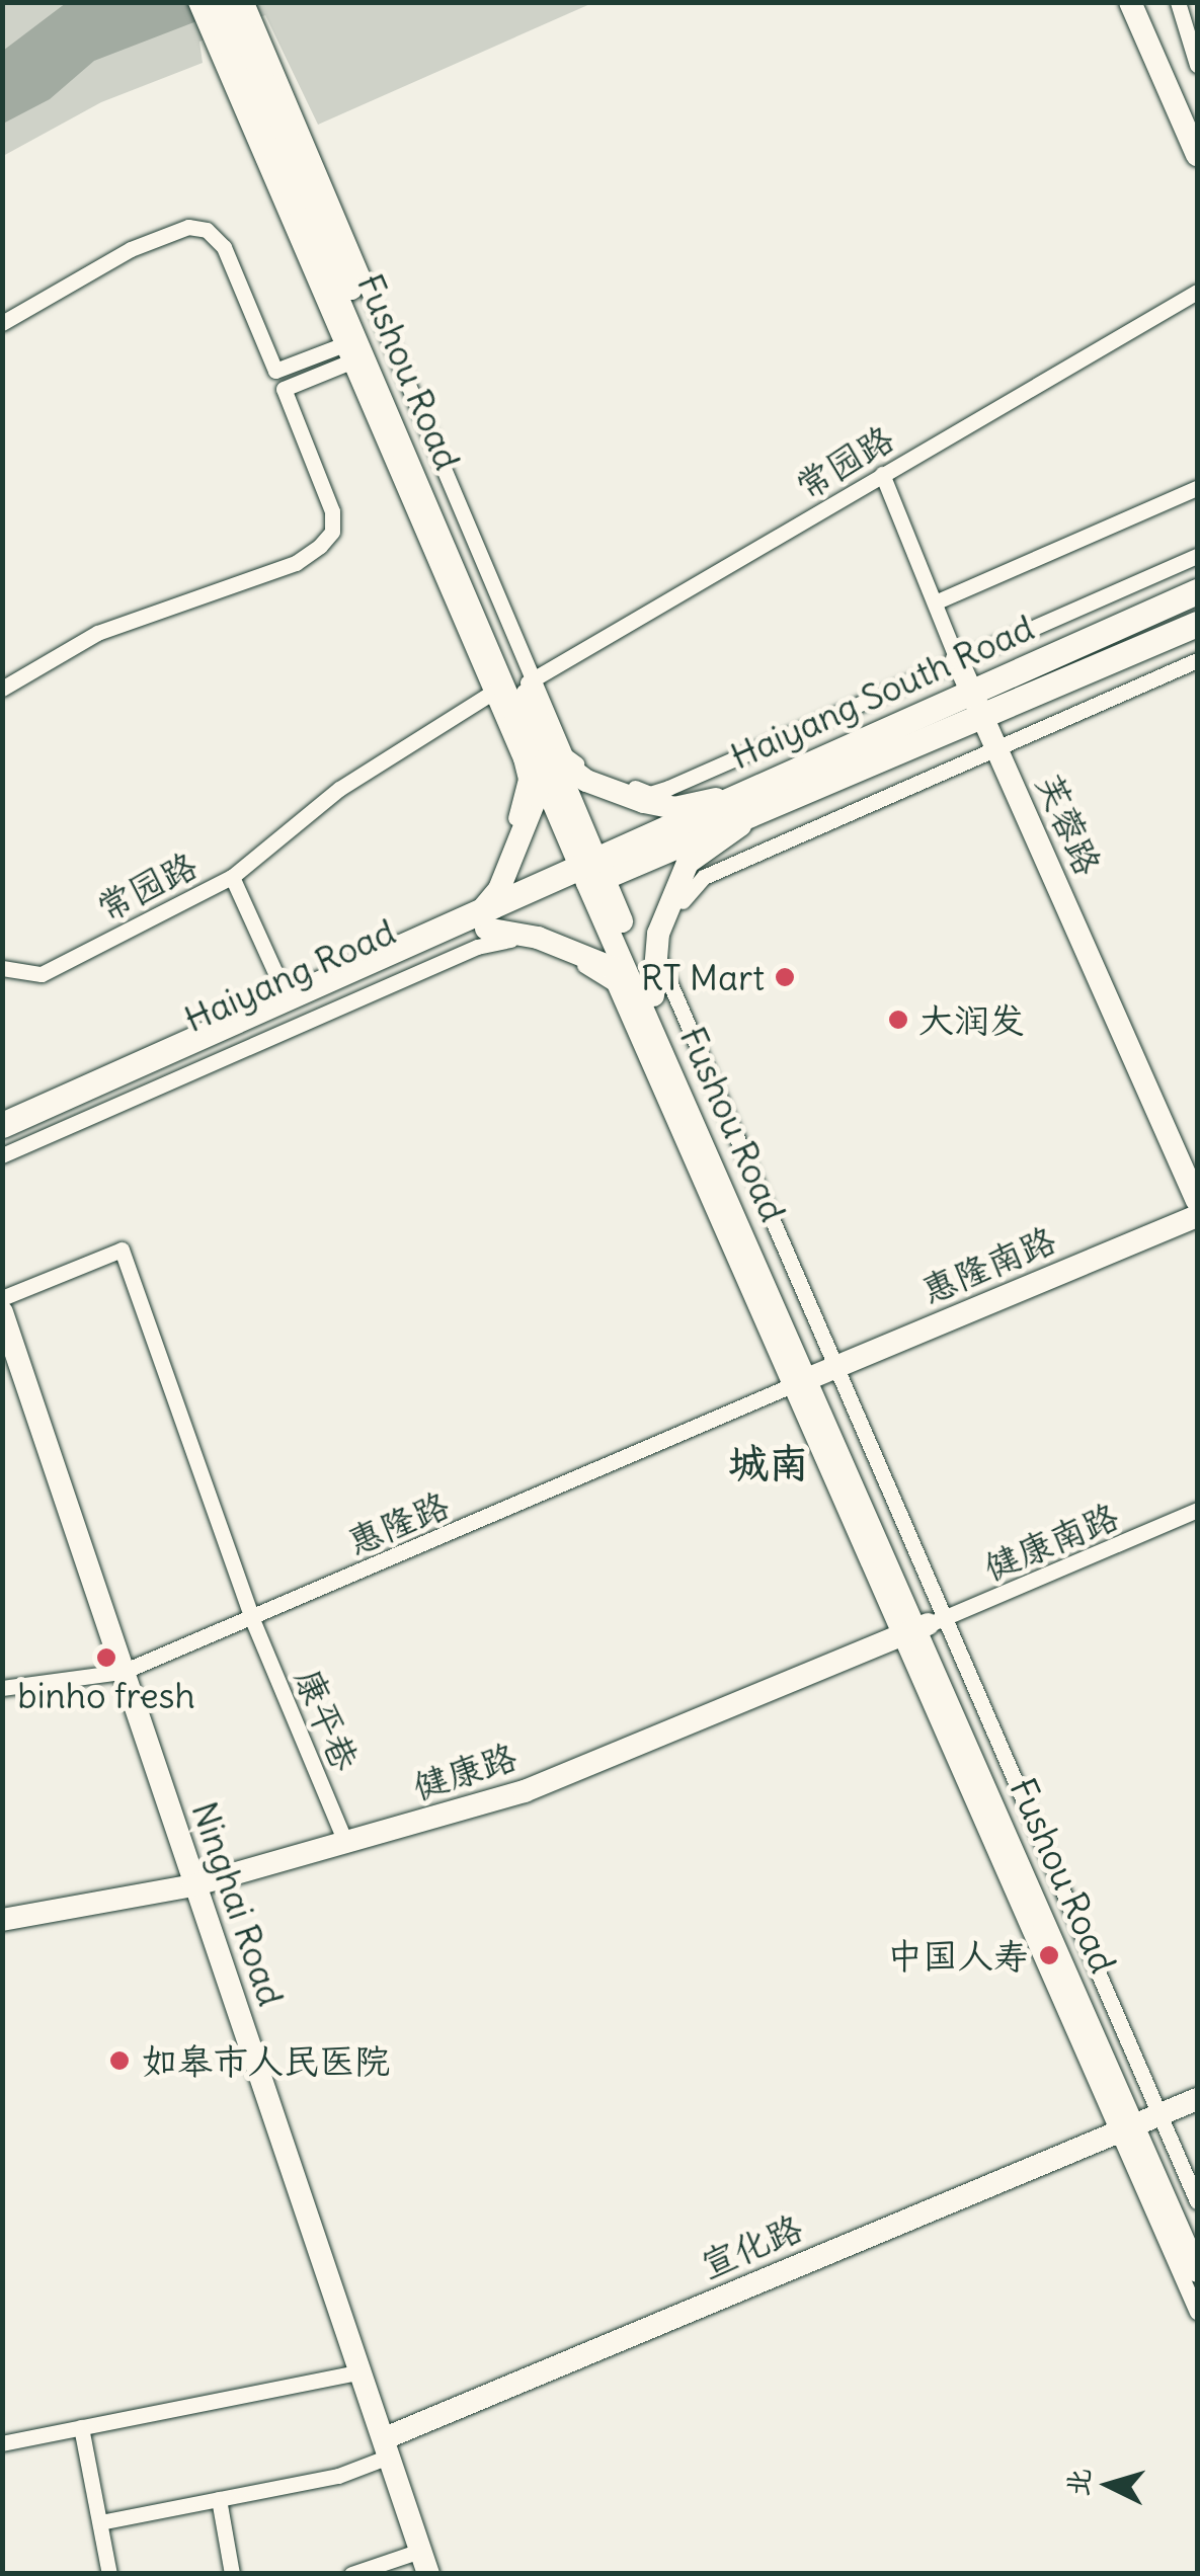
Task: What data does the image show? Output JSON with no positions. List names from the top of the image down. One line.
{"streets":{"main road":["Haiyang South Road","Haiyang Road"],"street":["Fushou Road","常园路","芙蓉路","惠隆南路","惠隆路","健康南路","康平巷","健康路","Ninghai Road","宣化路"]},"crossings":[["Fushou Road","常园路"],["Fushou Road","Haiyang South Road"],["Fushou Road","Haiyang Road"],["Fushou Road","惠隆南路"],["Fushou Road","惠隆路"],["Fushou Road","健康南路"],["Fushou Road","健康路"],["Fushou Road","宣化路"],["常园路","芙蓉路"],["Haiyang South Road","芙蓉路"],["Haiyang South Road","Haiyang Road"],["惠隆南路","惠隆路"],["惠隆路","康平巷"],["惠隆路","Ninghai Road"],["健康南路","健康路"],["康平巷","健康路"],["健康路","Ninghai Road"],["Ninghai Road","宣化路"]],"districts":["城南"],"places":["RT Mart","大润发","binho fresh","中国人寿","如皋市人民医院"],"north":"left"}
